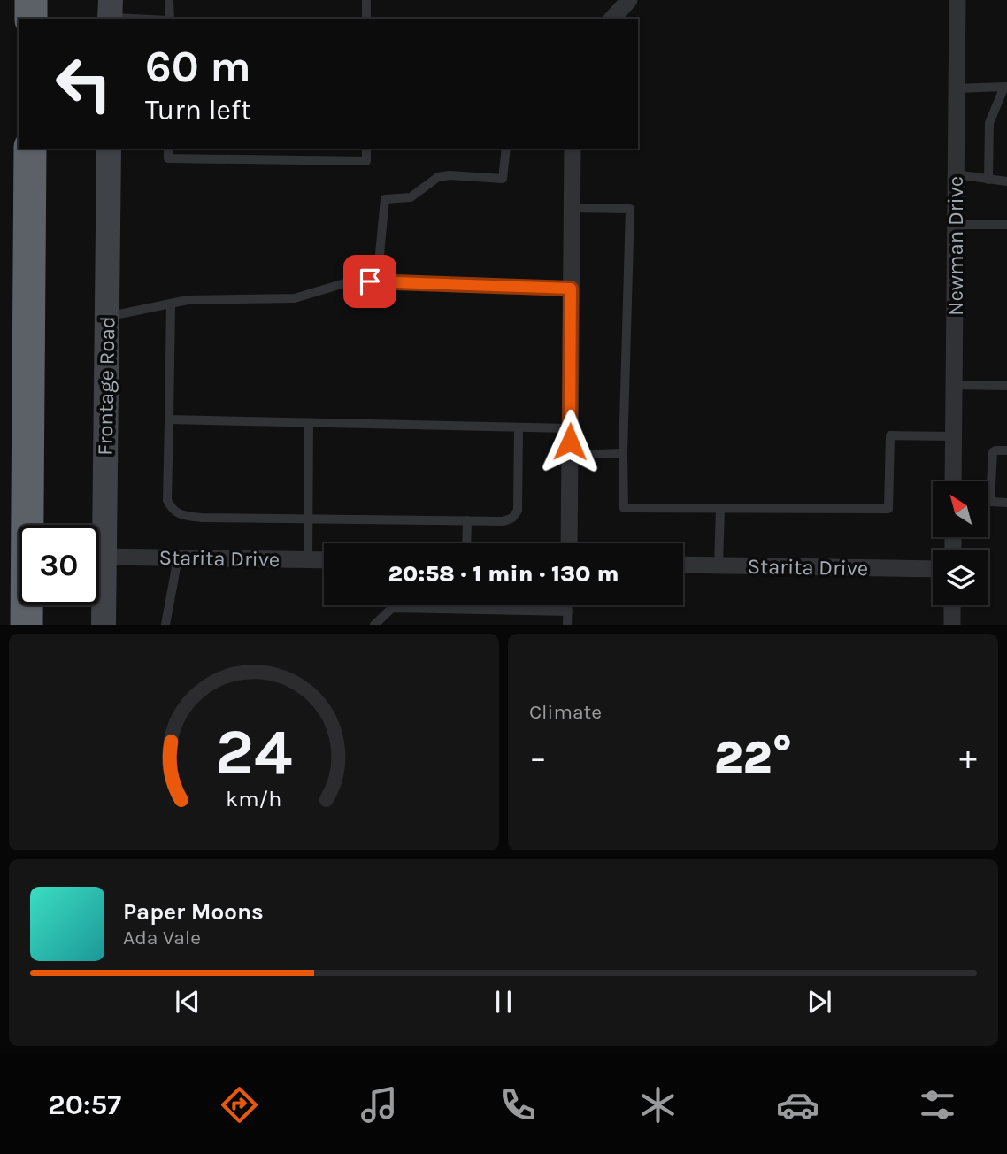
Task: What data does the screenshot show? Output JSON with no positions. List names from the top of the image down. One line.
{"streets":{"main road":["Frontage Road"],"street":["Newman Drive","Starita Drive"]},"crossings":[["Frontage Road","Starita Drive"]],"north":"top left","page":{"turn":["60 m","Turn left"],"limit":"30","trip":"20:58 · 1 min · 130 m","tile":"Climate","heat":["−","22°","+"],"song":["Paper Moons","Ada Vale"],"tabs":"20:57","gauge":["24","km/h"]}}
